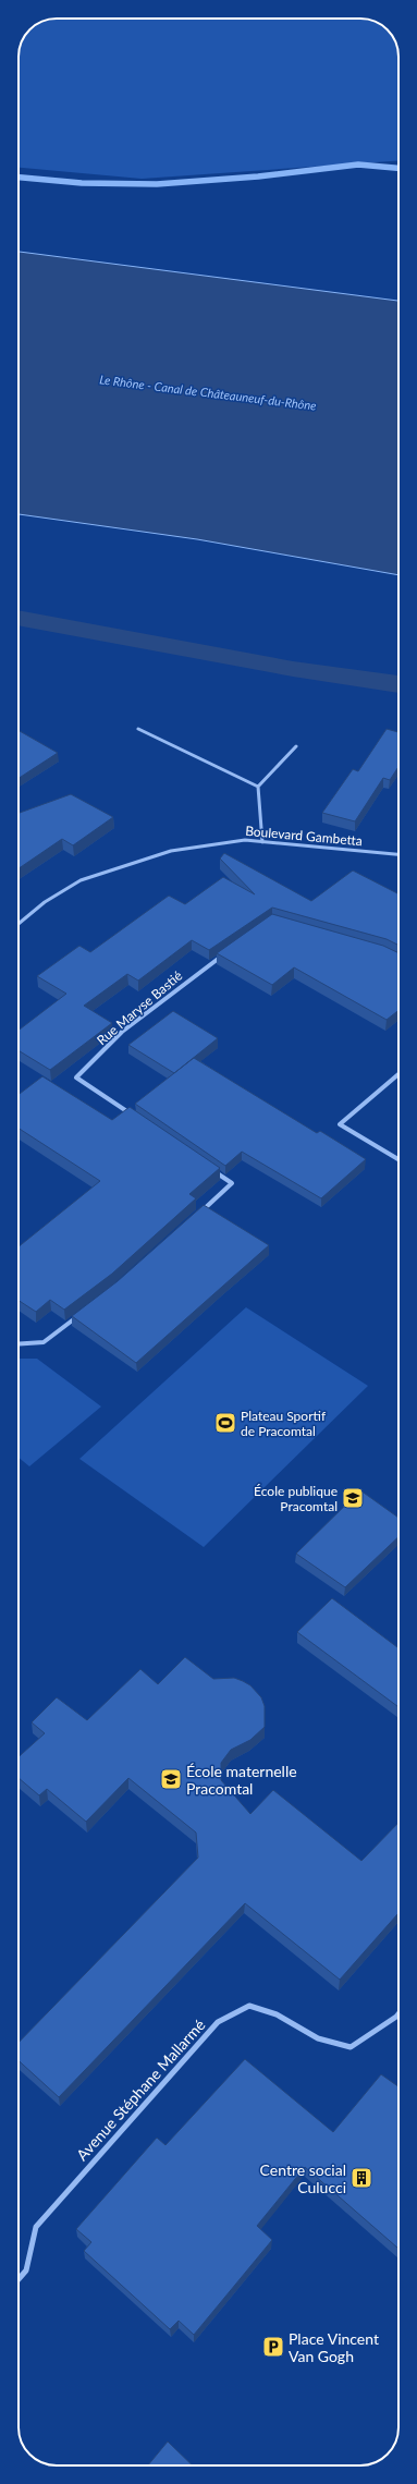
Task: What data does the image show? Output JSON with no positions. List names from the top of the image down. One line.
{"streets":{"street":["Boulevard Gambetta","Rue Maryse Bastié","Avenue Stéphane Mallarmé"]},"water":["Le Rhône - Canal de Châteauneuf-du-Rhône"],"places":{"sports":["Plateau Sportif de Pracomtal"],"school or university":["École publique Pracomtal","École maternelle Pracomtal"],"building":["Centre social Culucci"],"parking":["Place Vincent Van Gogh"]}}
